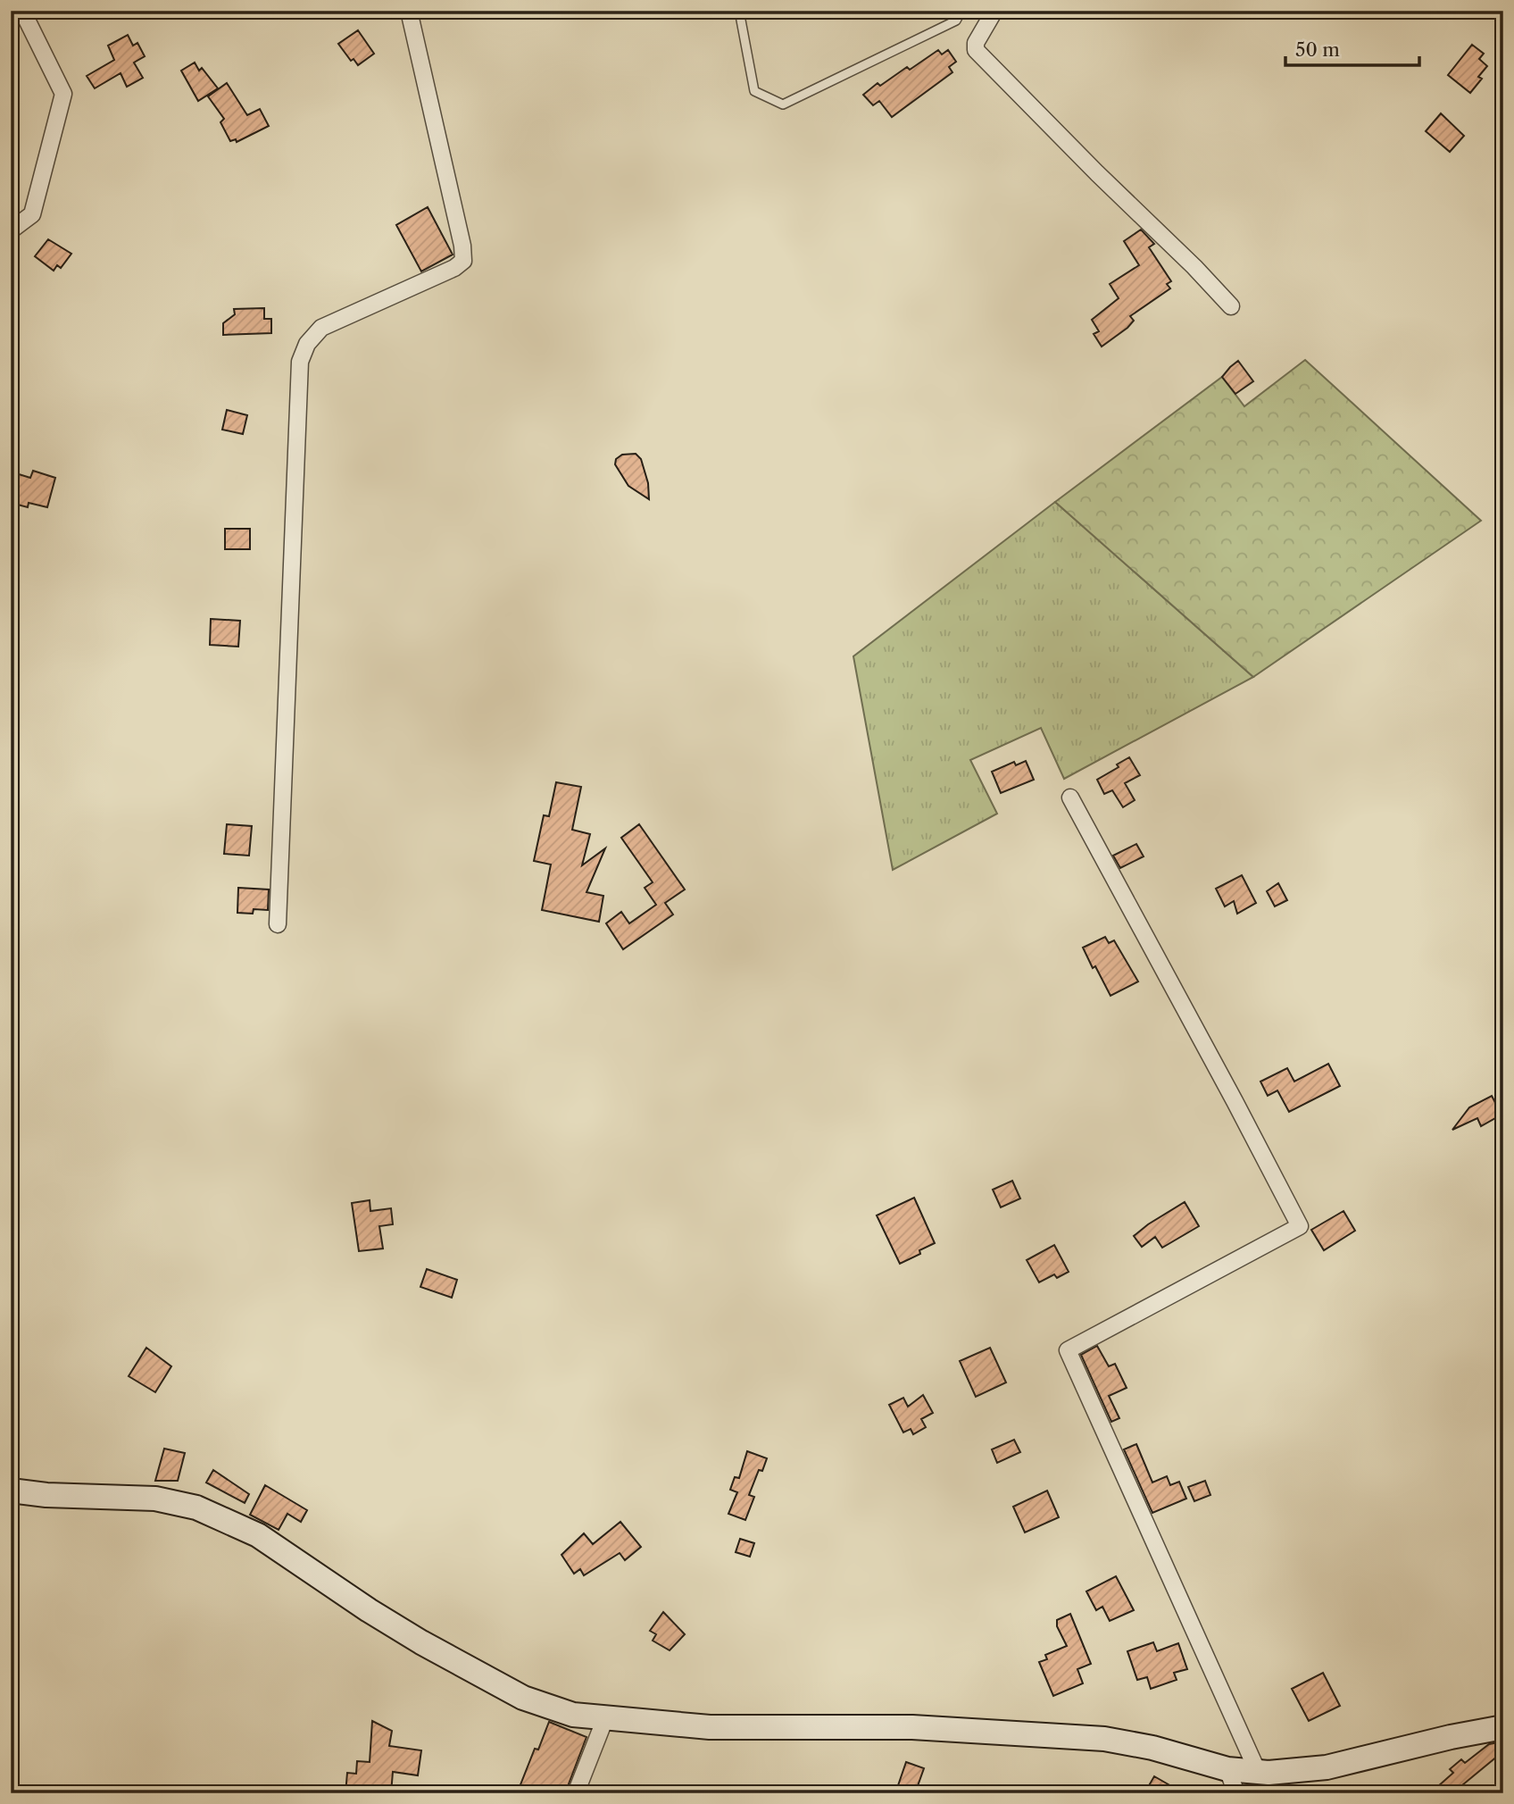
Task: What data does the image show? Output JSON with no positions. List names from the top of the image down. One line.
{"scale_bar":"50 m"}
